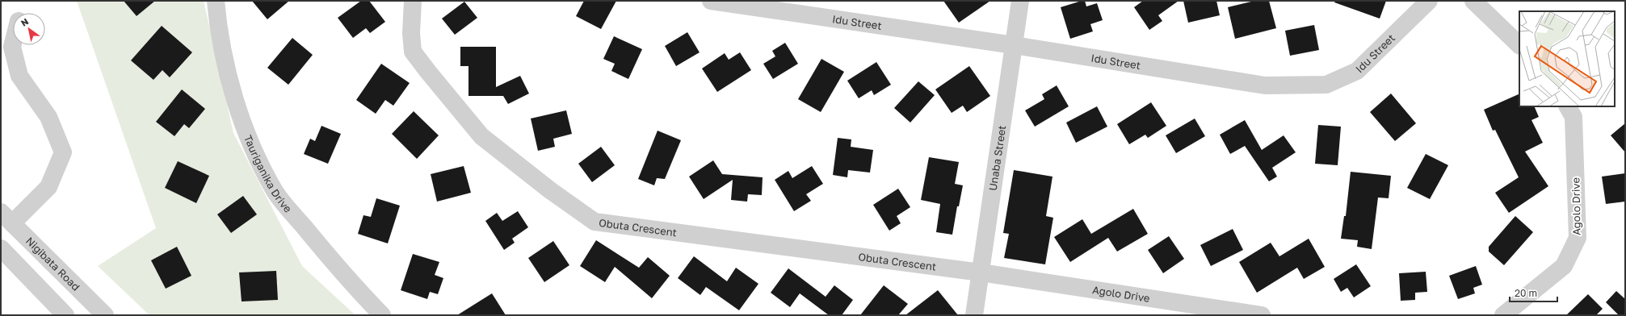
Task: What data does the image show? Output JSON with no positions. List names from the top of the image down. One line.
{"streets":{"street":["Idu Street","Unaba Street","Tauriganika Drive","Agolo Drive","Obuta Crescent","Nigibata Road"]},"crossings":[["Idu Street","Unaba Street"],["Unaba Street","Agolo Drive"],["Unaba Street","Obuta Crescent"],["Agolo Drive","Obuta Crescent"]],"scale_bar":"20 m","north":"top left"}
